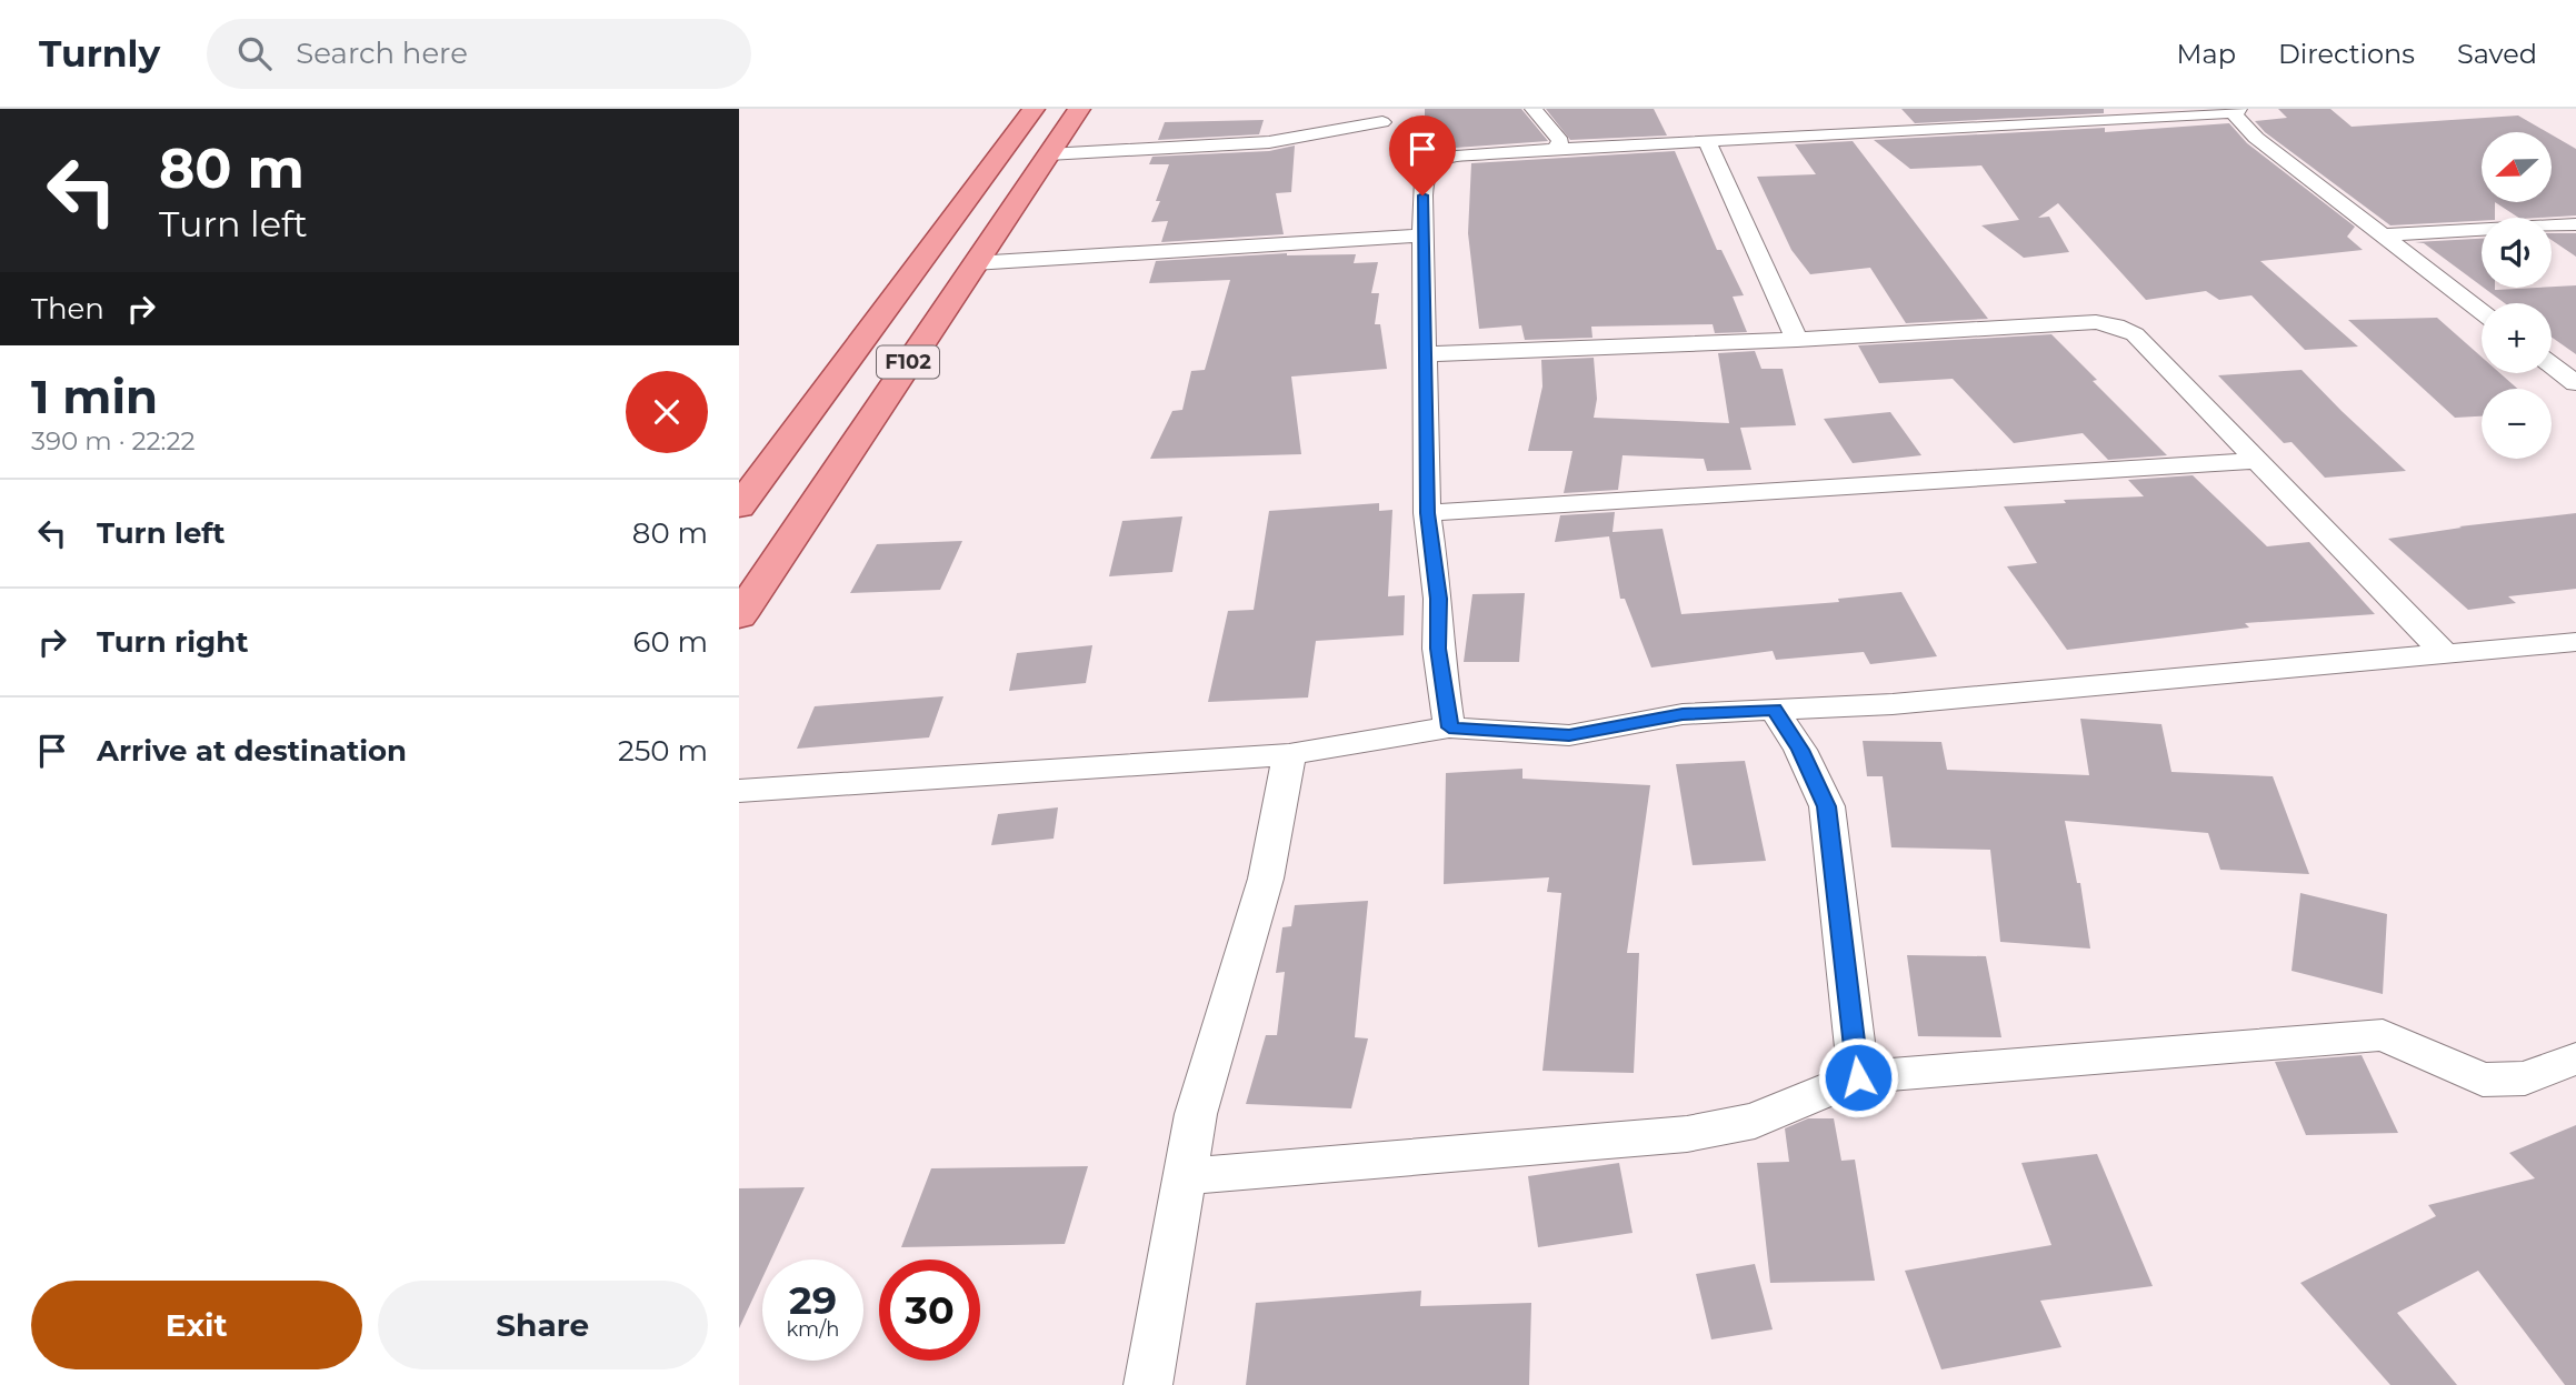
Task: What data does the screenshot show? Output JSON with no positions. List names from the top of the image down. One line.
{"streets":{"main road":["F102"]},"north":"left","page":{"header":"Turnly","search":"Search here","nav":["Map","Directions","Saved"],"turn":["80 m","Turn left"],"map_buttons":["+","−"],"then":"Then","heading":["1 min","390 m · 22:22"],"list":[{"name":"Turn left","value":"80 m"},{"name":"Turn right","value":"60 m"},{"name":"Arrive at destination","value":"250 m"}],"speed":"29 km/h","limit":"30","buttons":["Exit","Share"]}}
